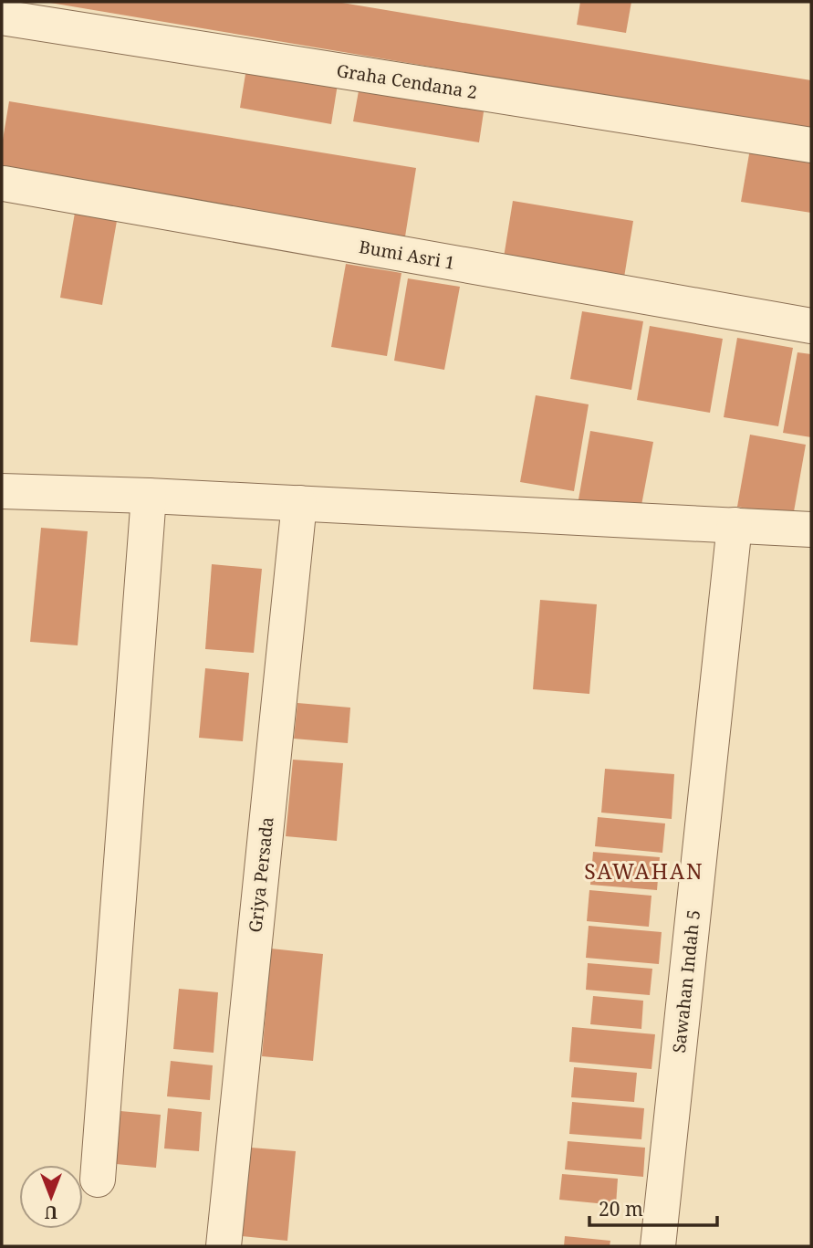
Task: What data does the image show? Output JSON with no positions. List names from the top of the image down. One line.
{"streets":{"street":["Graha Cendana 2","Bumi Asri 1","Griya Persada","Sawahan Indah 5"]},"districts":["SAWAHAN"],"scale_bar":"20 m","north":"bottom"}
